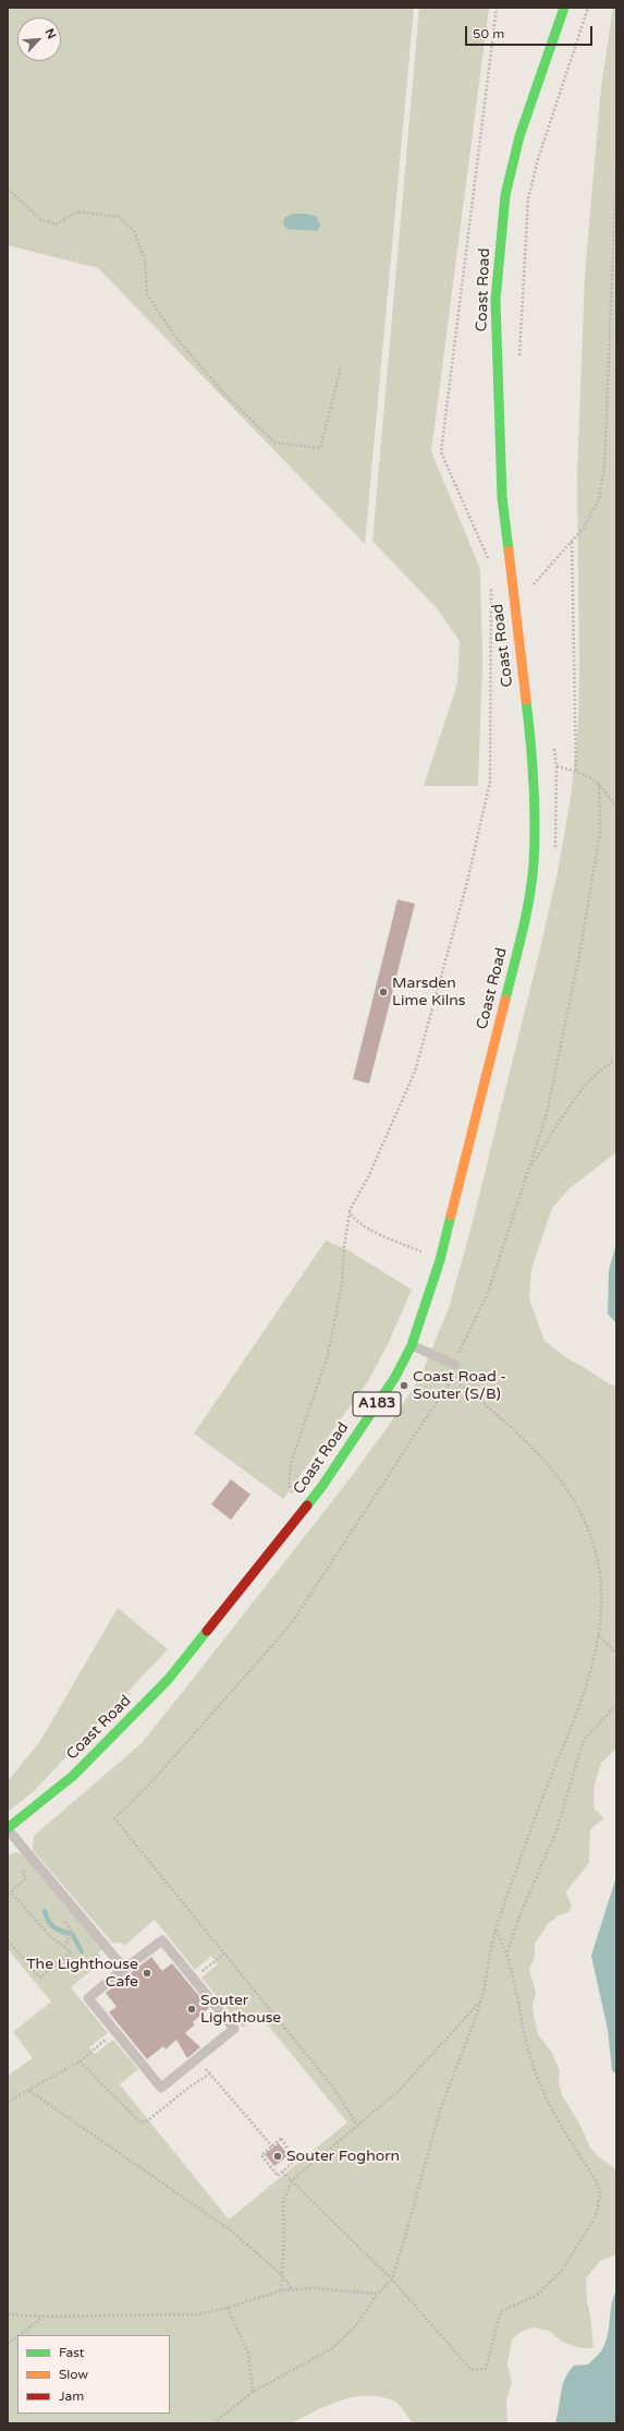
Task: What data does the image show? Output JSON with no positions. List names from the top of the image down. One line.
{"streets":{"main road":["Coast Road","A183"]},"places":["Marsden Lime Kilns","Coast Road - Souter (S/B)","The Lighthouse Cafe","Souter Lighthouse","Souter Foghorn"],"legend":["Fast","Slow","Jam"],"scale_bar":"50 m","north":"top right"}
